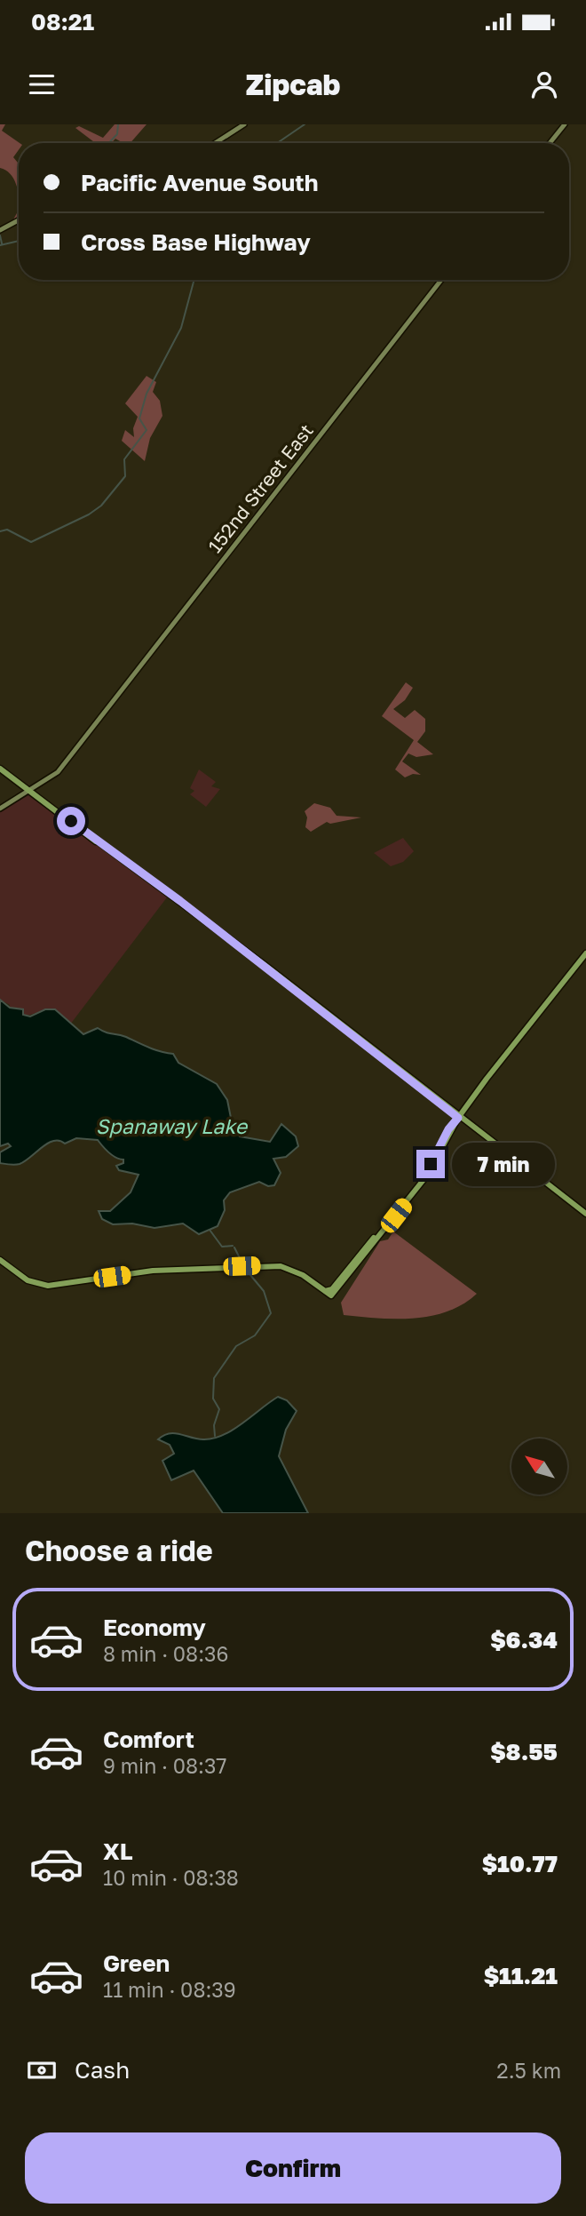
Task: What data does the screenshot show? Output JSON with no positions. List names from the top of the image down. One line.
{"streets":{"main road":["152nd Street East"]},"water":["Spanaway Lake"],"north":"top left","page":{"status":"08:21","header":"Zipcab","banner":["Pacific Avenue South","Cross Base Highway"],"bubble":"7 min","heading":"Choose a ride","list":[{"name":"Economy","note":"8 min · 08:36","value":"$6.34"},{"name":"Comfort","note":"9 min · 08:37","value":"$8.55"},{"name":"XL","note":"10 min · 08:38","value":"$10.77"},{"name":"Green","note":"11 min · 08:39","value":"$11.21"}],"pay":["Cash","2.5 km"],"buttons":"Confirm"}}
